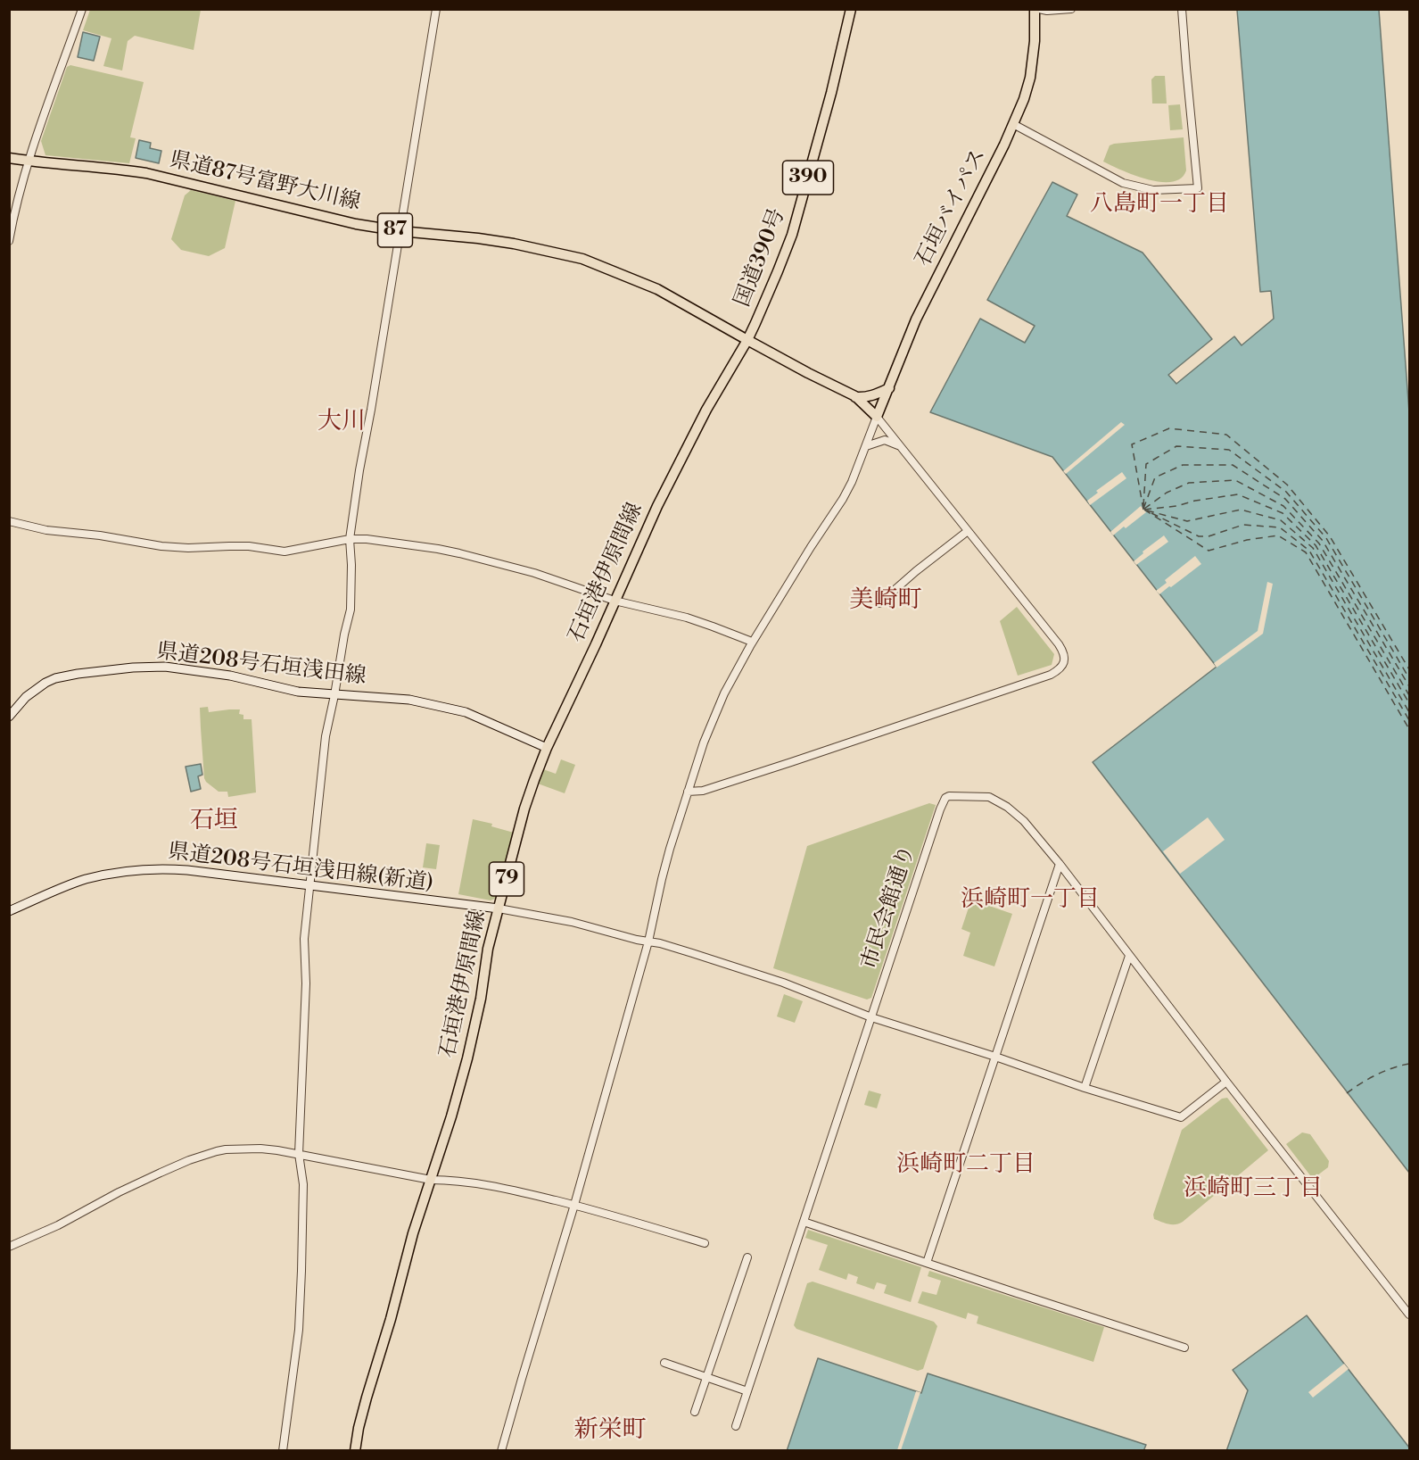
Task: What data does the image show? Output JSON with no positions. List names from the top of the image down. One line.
{"streets":{"main road":["390","県道87号富野大川線","石垣バイパス","87","国道390号","石垣港伊原間線","県道208号石垣浅田線","県道208号石垣浅田線(新道)","79"],"street":["市民会館通り"]},"crossings":[["県道87号富野大川線","国道390号"],["県道87号富野大川線","石垣港伊原間線"],["石垣バイパス","国道390号"],["国道390号","石垣港伊原間線"],["石垣港伊原間線","県道208号石垣浅田線"],["石垣港伊原間線","県道208号石垣浅田線(新道)"]],"districts":["八島町一丁目","大川","美崎町","石垣","浜崎町一丁目","浜崎町二丁目","浜崎町三丁目","新栄町"]}
